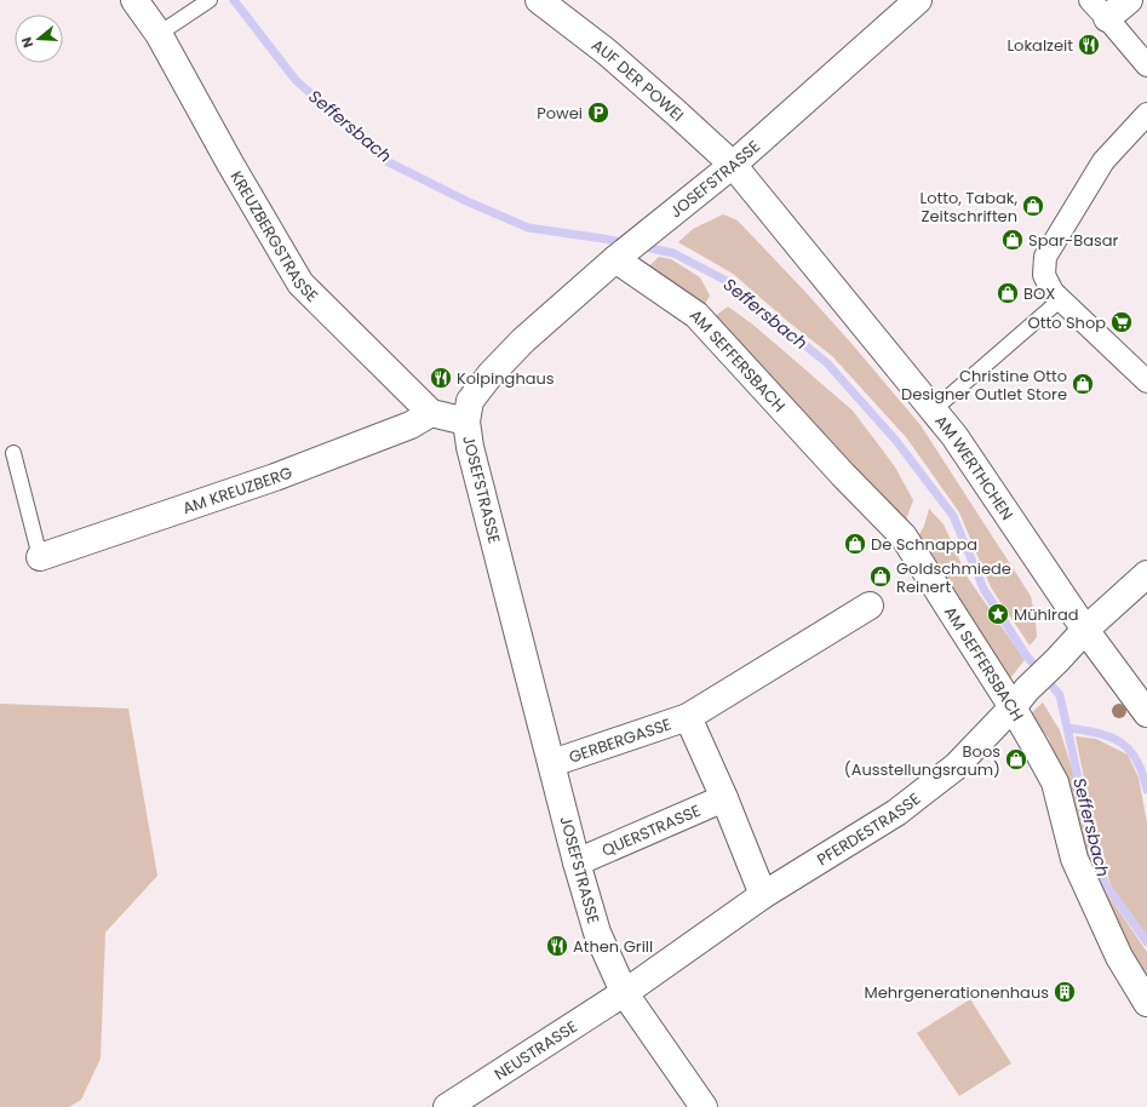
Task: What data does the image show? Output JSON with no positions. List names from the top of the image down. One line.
{"streets":{"street":["AUF DER POWEI","JOSEFSTRASSE","KREUZBERGSTRASSE","AM SEFFERSBACH","AM WERTHCHEN","AM KREUZBERG","GERBERGASSE","PFERDESTRASSE","QUERSTRASSE","NEUSTRASSE"]},"crossings":[["AUF DER POWEI","JOSEFSTRASSE"],["AUF DER POWEI","AM WERTHCHEN"],["JOSEFSTRASSE","AM SEFFERSBACH"],["JOSEFSTRASSE","AM WERTHCHEN"],["JOSEFSTRASSE","GERBERGASSE"],["JOSEFSTRASSE","PFERDESTRASSE"],["JOSEFSTRASSE","QUERSTRASSE"],["JOSEFSTRASSE","NEUSTRASSE"],["KREUZBERGSTRASSE","AM KREUZBERG"],["AM SEFFERSBACH","PFERDESTRASSE"],["AM WERTHCHEN","PFERDESTRASSE"],["PFERDESTRASSE","NEUSTRASSE"]],"water":["Seffersbach"],"places":{"restaurant":["Lokalzeit","Kolpinghaus","Athen Grill"],"parking":["Powei"],"shop":["Lotto, Tabak, Zeitschriften","Spar-Basar","BOX","Christine Otto Designer Outlet Store","De Schnappa","Goldschmiede Reinert","Boos (Ausstellungsraum)"],"supermarket":["Otto Shop"],"place":["Mühlrad"],"building":["Mehrgenerationenhaus"]},"north":"left"}
